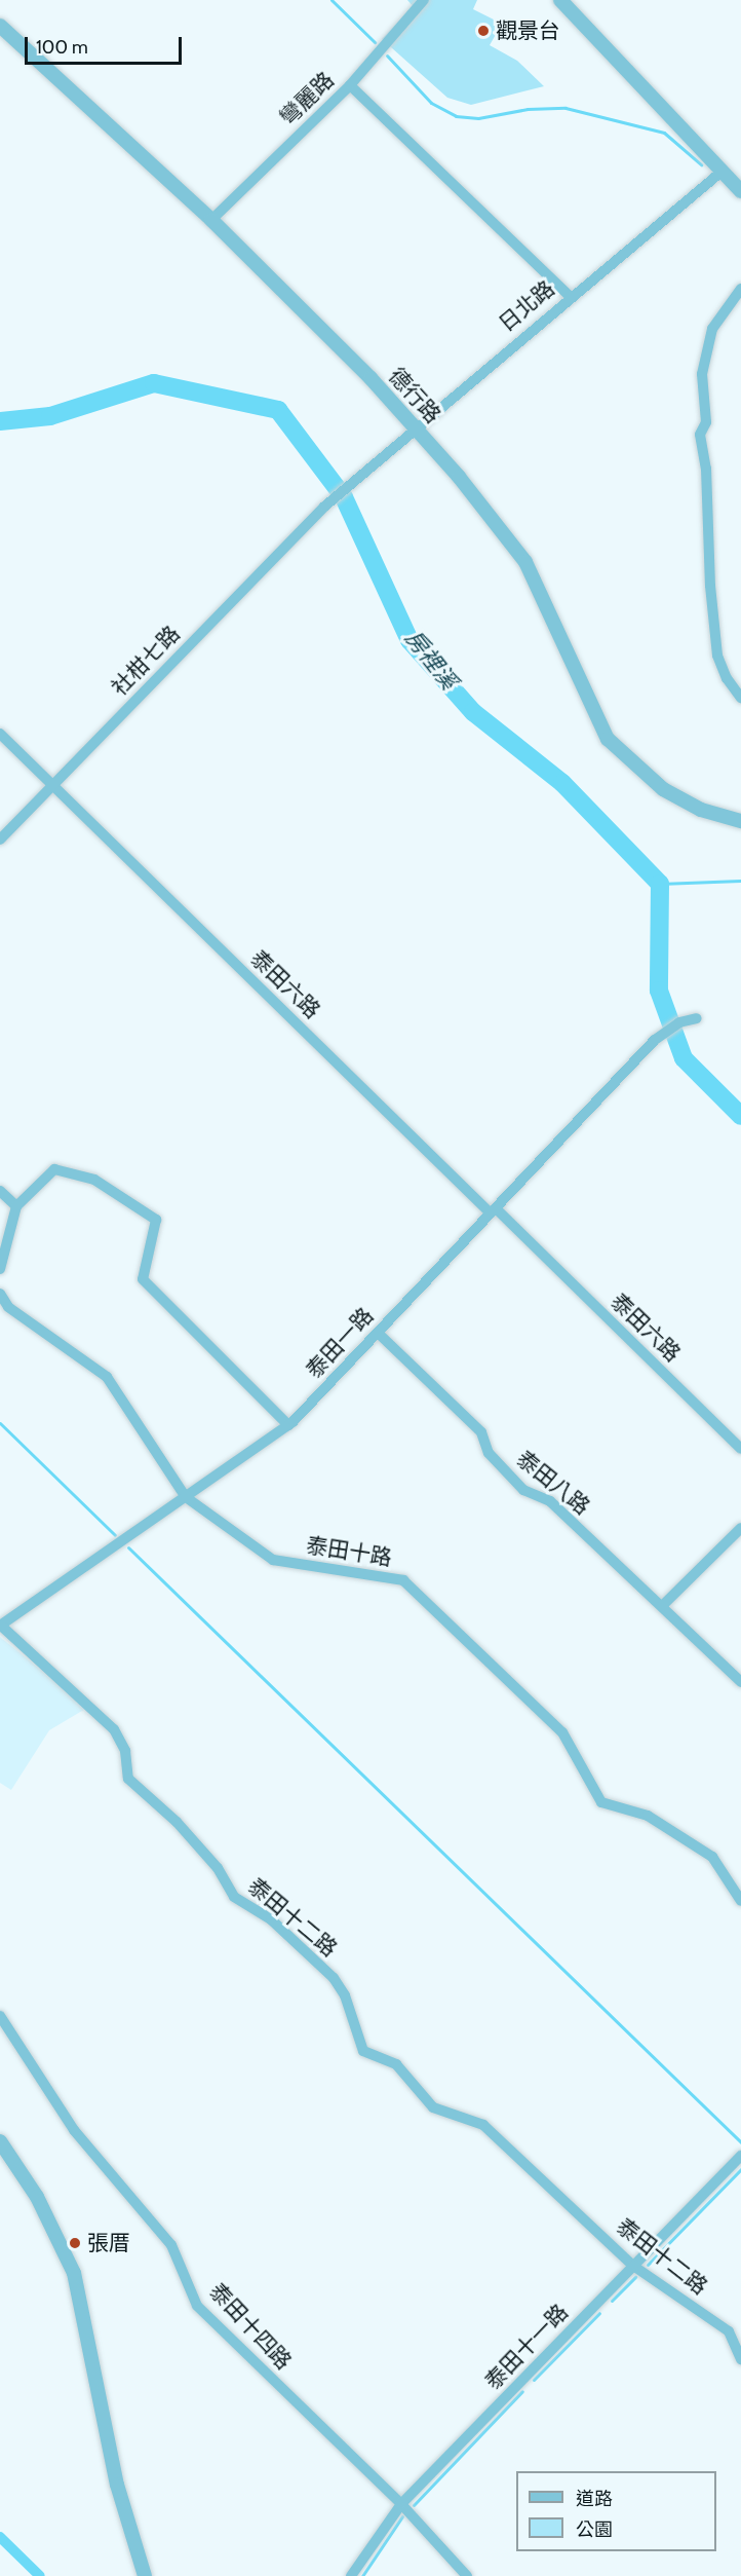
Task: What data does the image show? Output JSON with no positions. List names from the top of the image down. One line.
{"streets":{"street":["彎麗路","日北路","德行路","社柑七路","泰田六路","泰田一路","泰田八路","泰田十路","泰田十二路","泰田十四路","泰田十一路"]},"crossings":[["彎麗路","德行路"],["日北路","德行路"],["日北路","社柑七路"],["社柑七路","泰田六路"],["泰田六路","泰田一路"],["泰田一路","泰田八路"],["泰田一路","泰田十路"],["泰田一路","泰田十二路"],["泰田十二路","泰田十一路"],["泰田十四路","泰田十一路"]],"water":["房裡溪"],"places":["觀景台","張厝"],"legend":["道路","公園"],"scale_bar":"100 m"}
